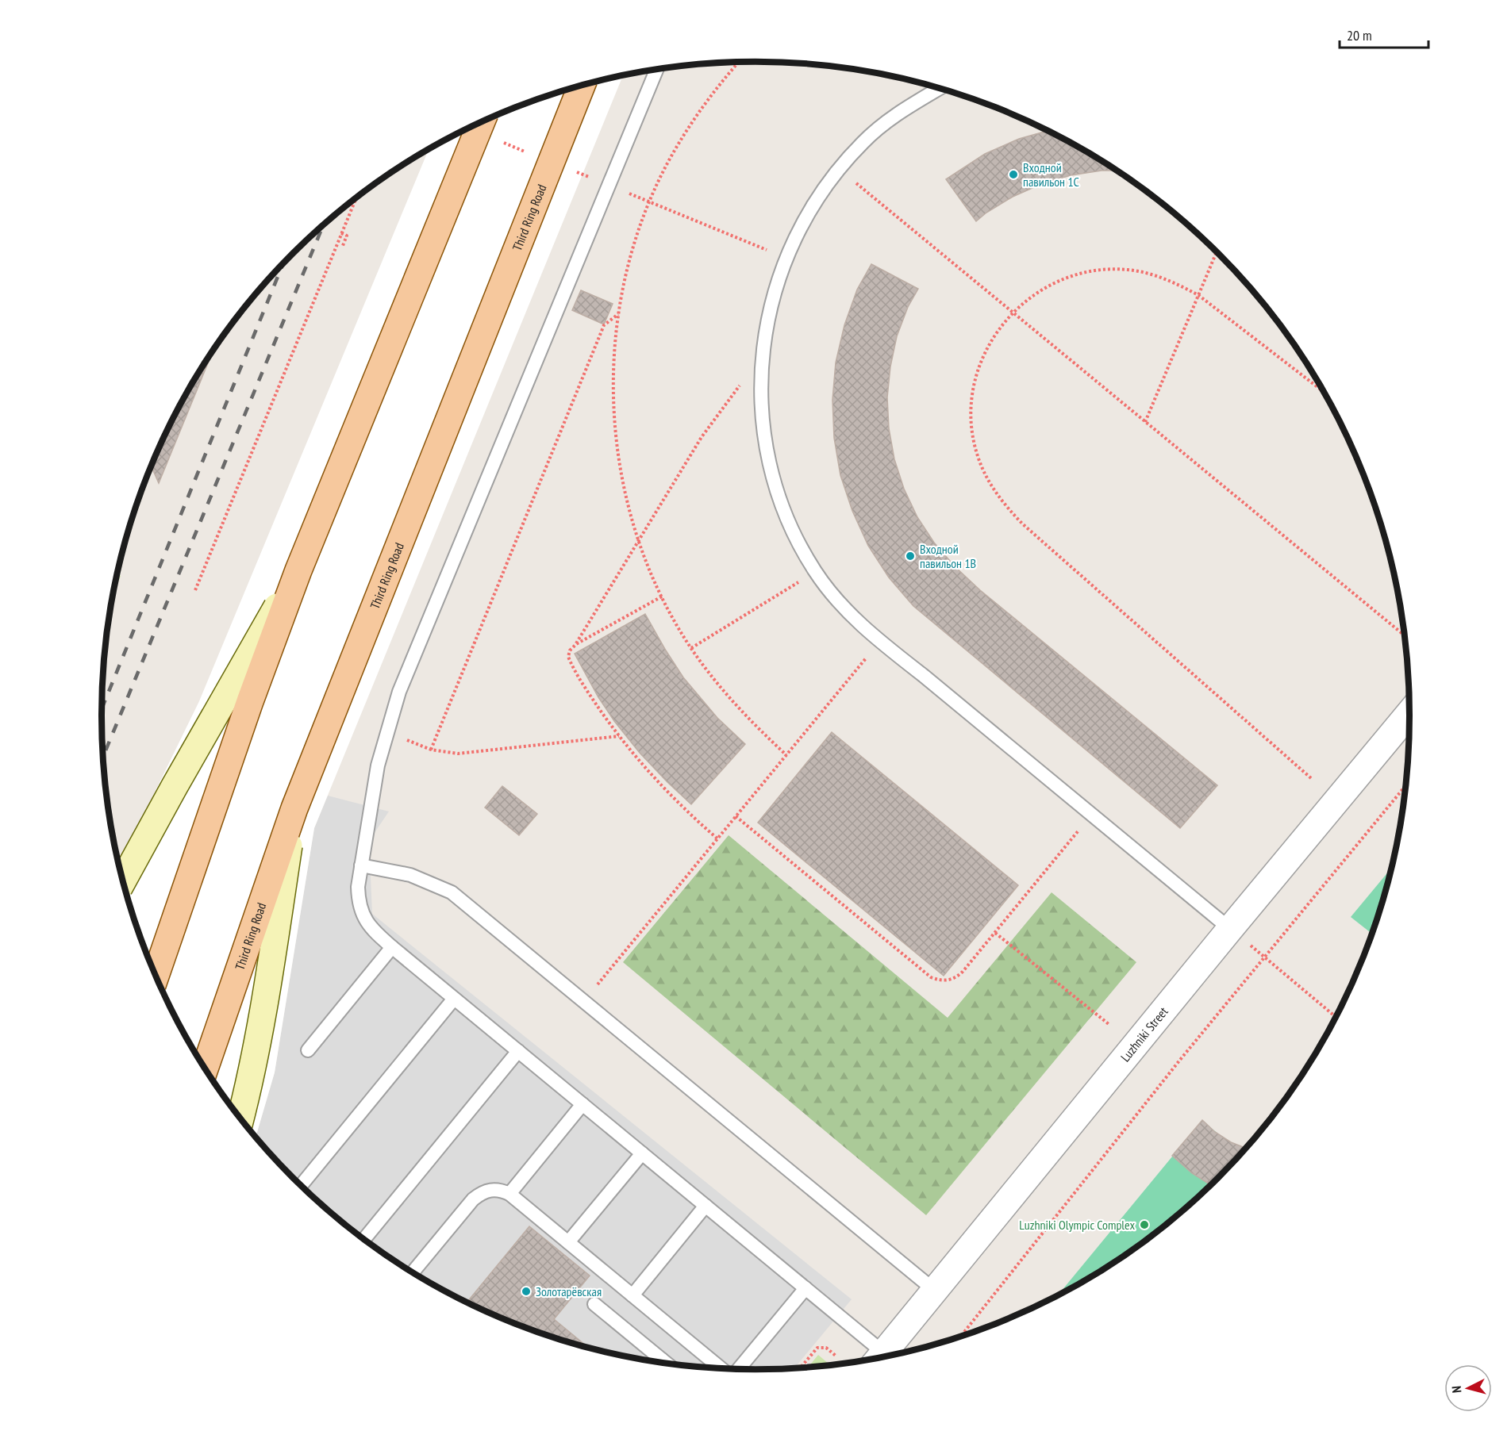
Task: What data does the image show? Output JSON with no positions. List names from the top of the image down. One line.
{"streets":{"main road":["Third Ring Road"],"street":["Luzhniki Street"]},"places":["Входной павильон 1C","Входной павильон 1B","Luzhniki Olympic Complex","Золотарёвская"],"scale_bar":"20 m","north":"left"}
